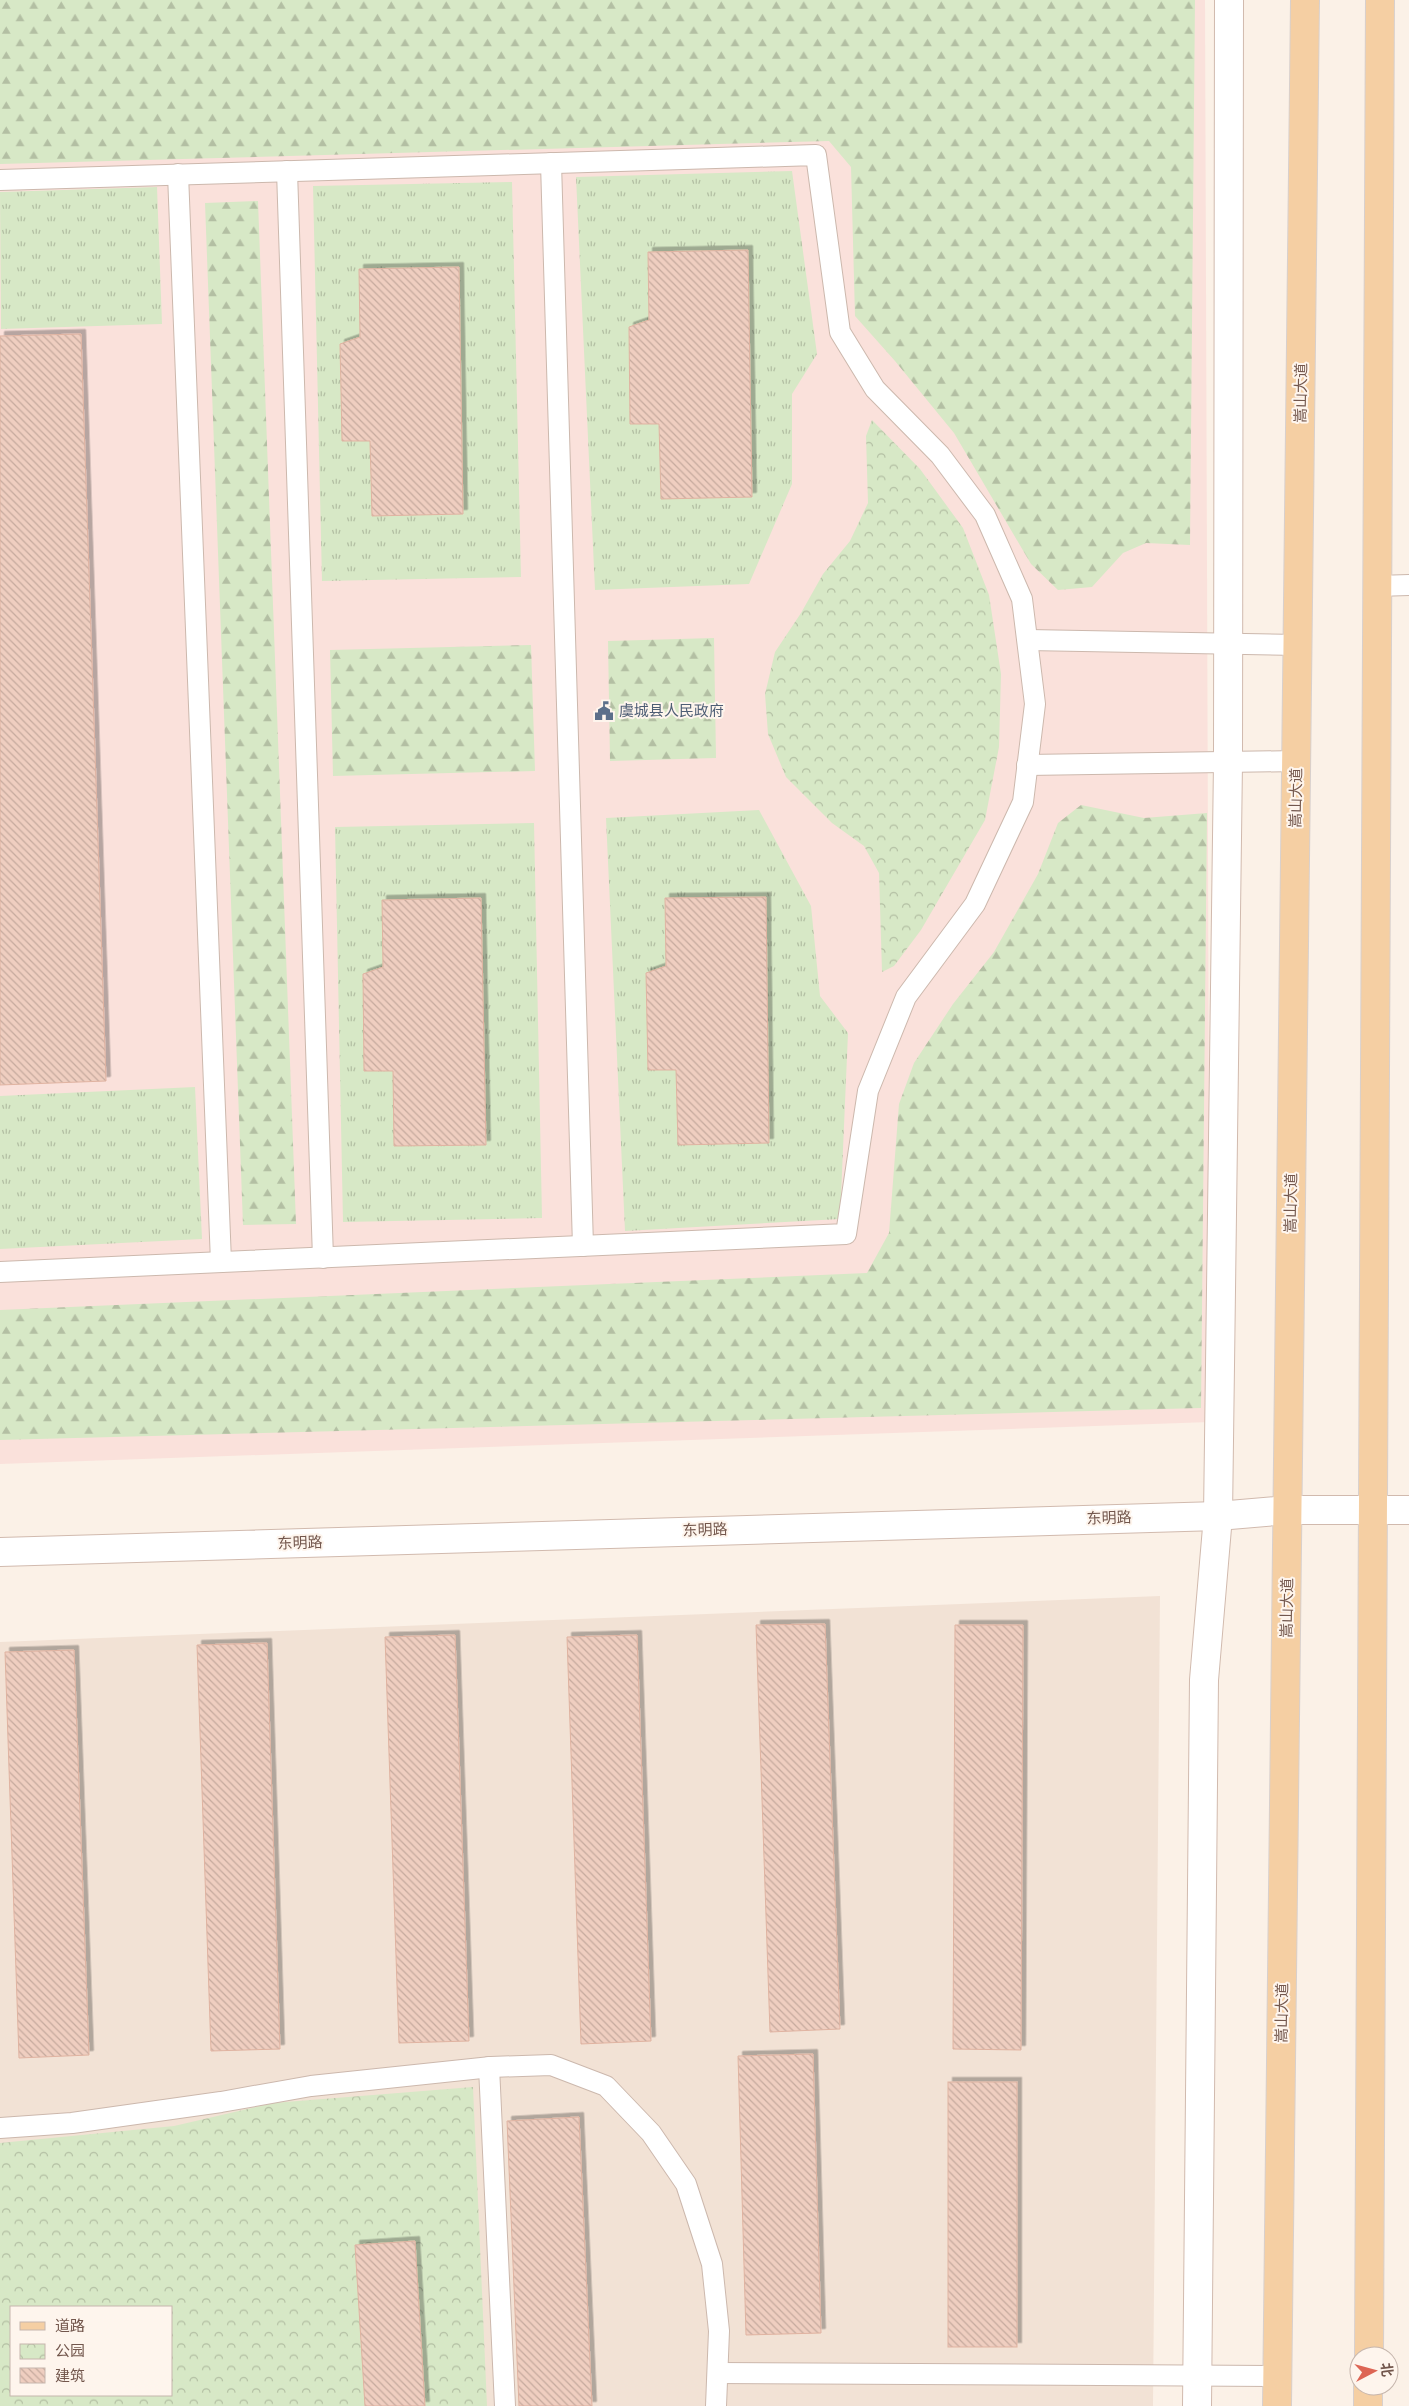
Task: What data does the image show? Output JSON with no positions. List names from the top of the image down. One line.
{"streets":{"main road":["嵩山大道","东明路"]},"crossings":[["嵩山大道","东明路"]],"places":{"public building":["虞城县人民政府"]},"legend":["道路","公园","建筑"],"north":"right"}
